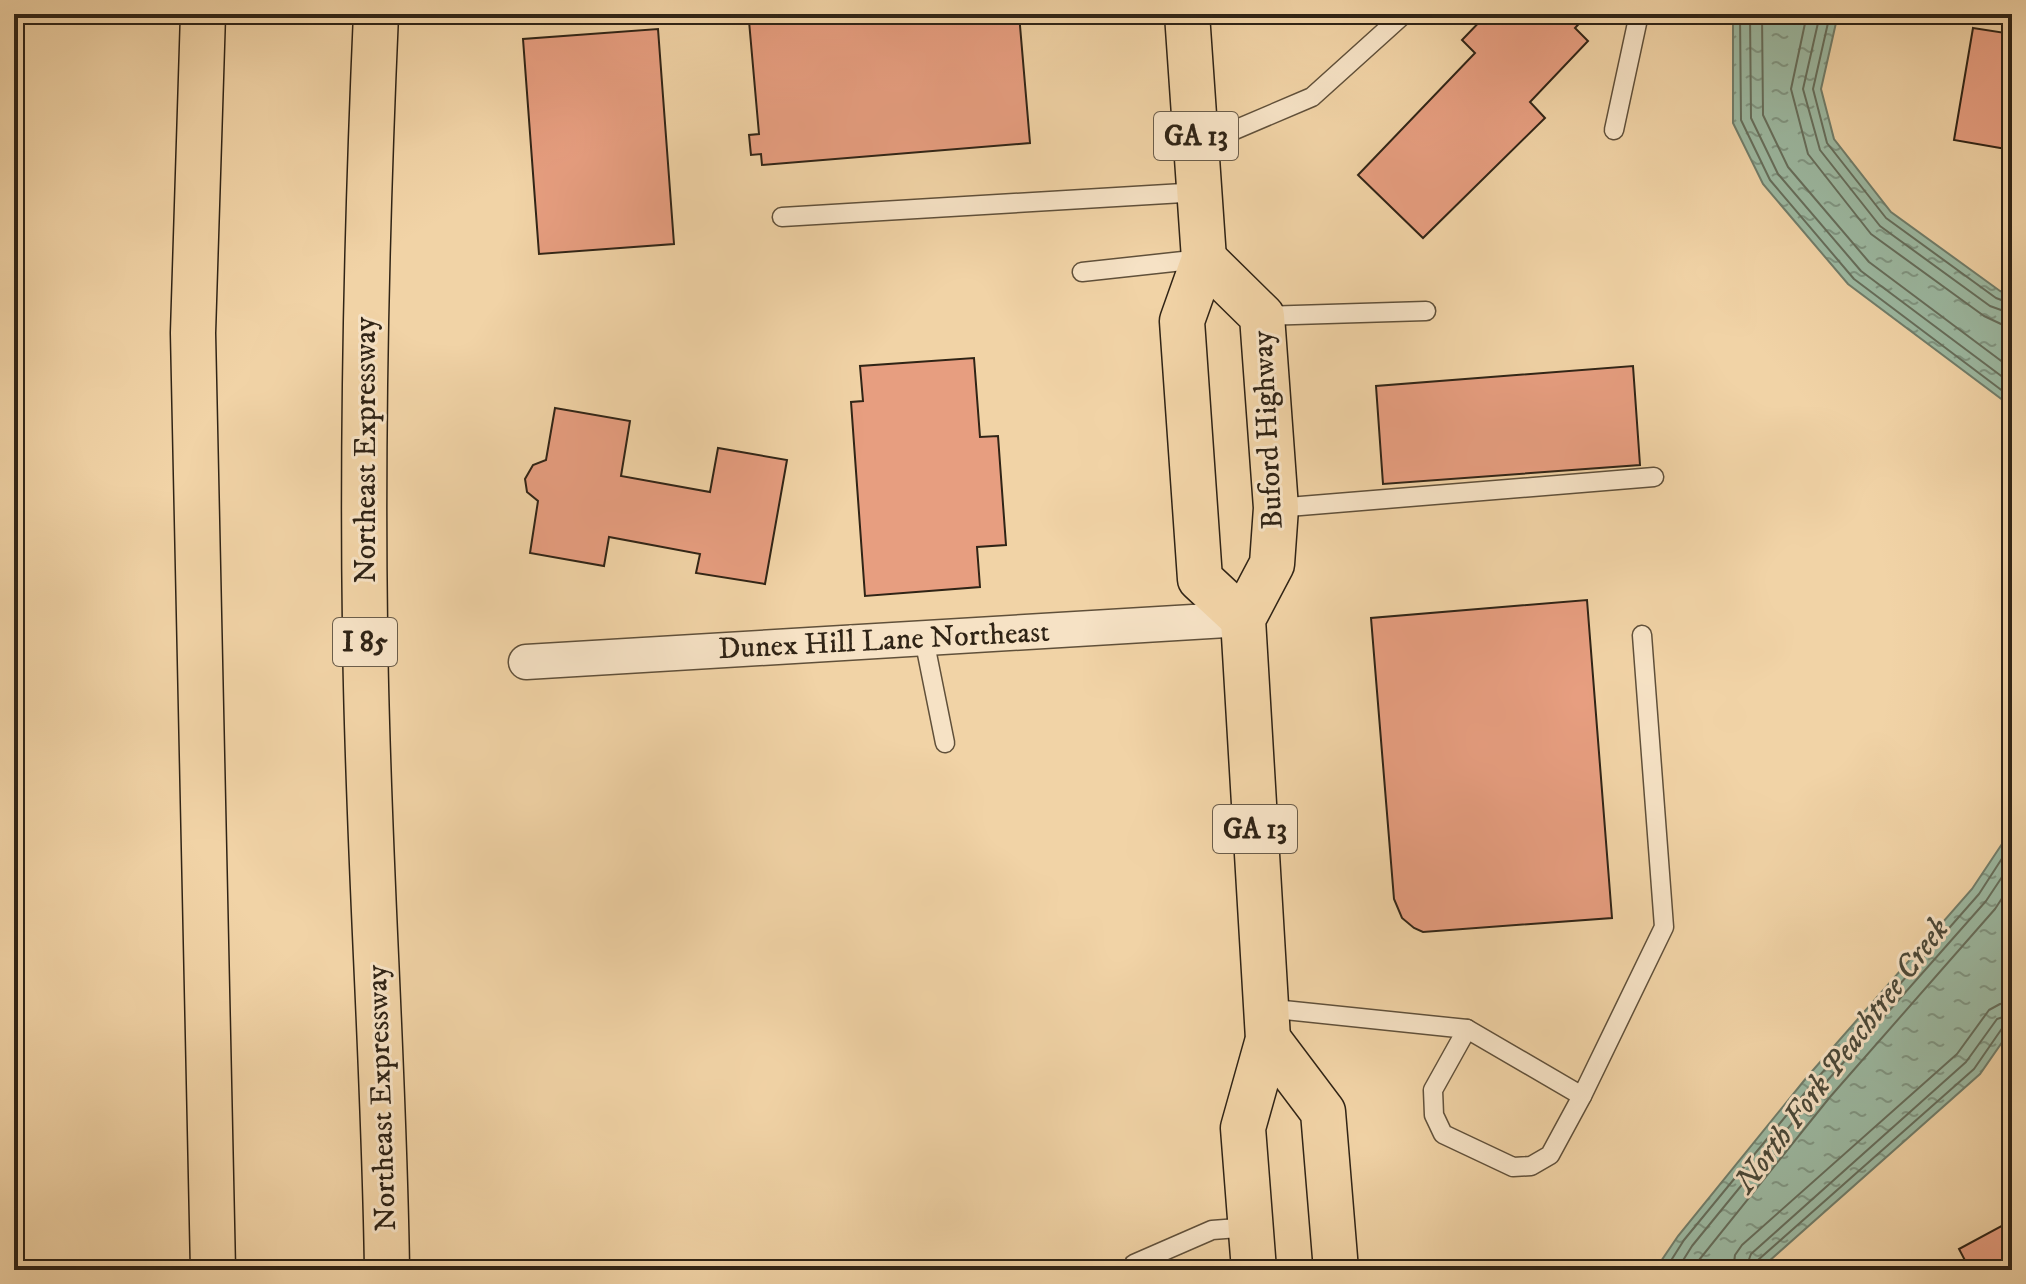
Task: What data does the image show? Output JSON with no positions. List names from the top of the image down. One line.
{"streets":{"main road":["GA 13","Buford Highway","Northeast Expressway","I 85"],"street":["Dunex Hill Lane Northeast"]},"crossings":[["GA 13","Buford Highway"],["GA 13","Dunex Hill Lane Northeast"],["Buford Highway","Dunex Hill Lane Northeast"]],"water":["North Fork Peachtree Creek"]}
